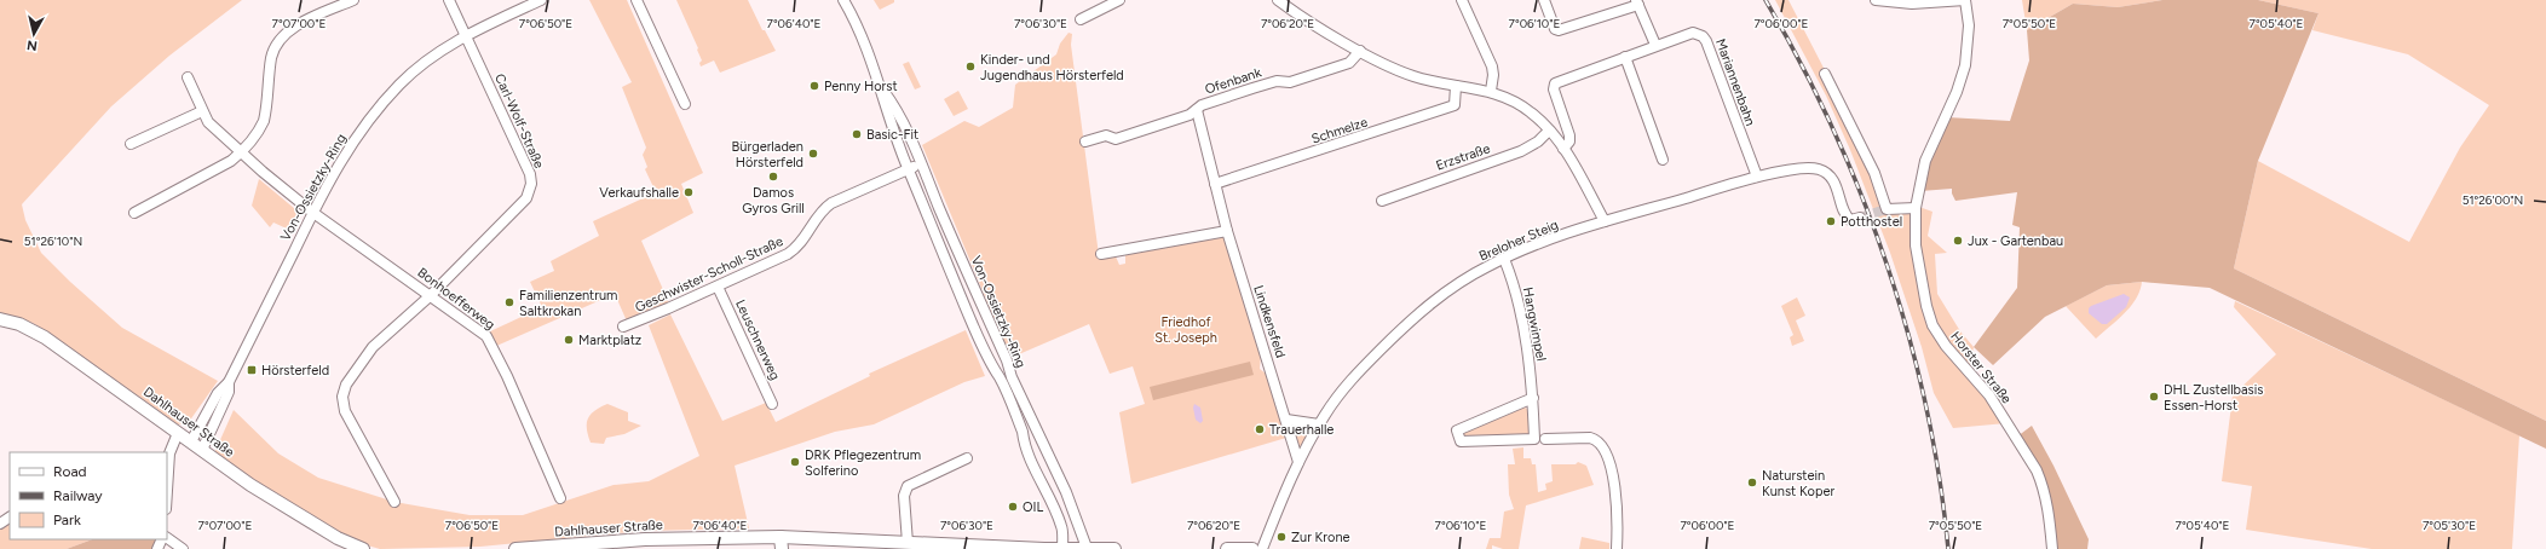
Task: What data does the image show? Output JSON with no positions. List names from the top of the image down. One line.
{"streets":{"street":["Ofenbank","Mariannenbahn","Carl-Wolf-Straße","Schmelze","Erzstraße","Von-Ossietzky-Ring","Breloher Steig","Geschwister-Scholl-Straße","Bonhoefferweg","Lindkensfeld","Hangwimpel","Leuschnerweg","Horster Straße","Dahlhauser Straße"]},"crossings":[["Ofenbank","Lindkensfeld"],["Mariannenbahn","Breloher Steig"],["Carl-Wolf-Straße","Von-Ossietzky-Ring"],["Carl-Wolf-Straße","Bonhoefferweg"],["Schmelze","Lindkensfeld"],["Von-Ossietzky-Ring","Geschwister-Scholl-Straße"],["Von-Ossietzky-Ring","Bonhoefferweg"],["Von-Ossietzky-Ring","Dahlhauser Straße"],["Breloher Steig","Lindkensfeld"],["Breloher Steig","Hangwimpel"],["Geschwister-Scholl-Straße","Leuschnerweg"]],"parks":["Friedhof St. Joseph"],"places":{"other":["Kinder- und Jugendhaus Hörsterfeld","Penny Horst","Basic-Fit","Bürgerladen Hörsterfeld","Damos Gyros Grill","Verkaufshalle","Potthostel","Jux - Gartenbau","Familienzentrum Saltkrokan","Marktplatz","DHL Zustellbasis Essen-Horst","Trauerhalle","DRK Pflegezentrum Solferino","Naturstein Kunst Koper","OIL","Zur Krone"],"transit":["Hörsterfeld"]},"legend":["Road","Railway","Park"],"north":"bottom","coordinates":["7°07'00\"E","7°06'50\"E","7°06'40\"E","7°06'30\"E","7°06'20\"E","7°06'10\"E","7°06'00\"E","7°05'50\"E","7°05'40\"E","51°26'00\"N","51°26'10\"N","7°05'30\"E"]}
